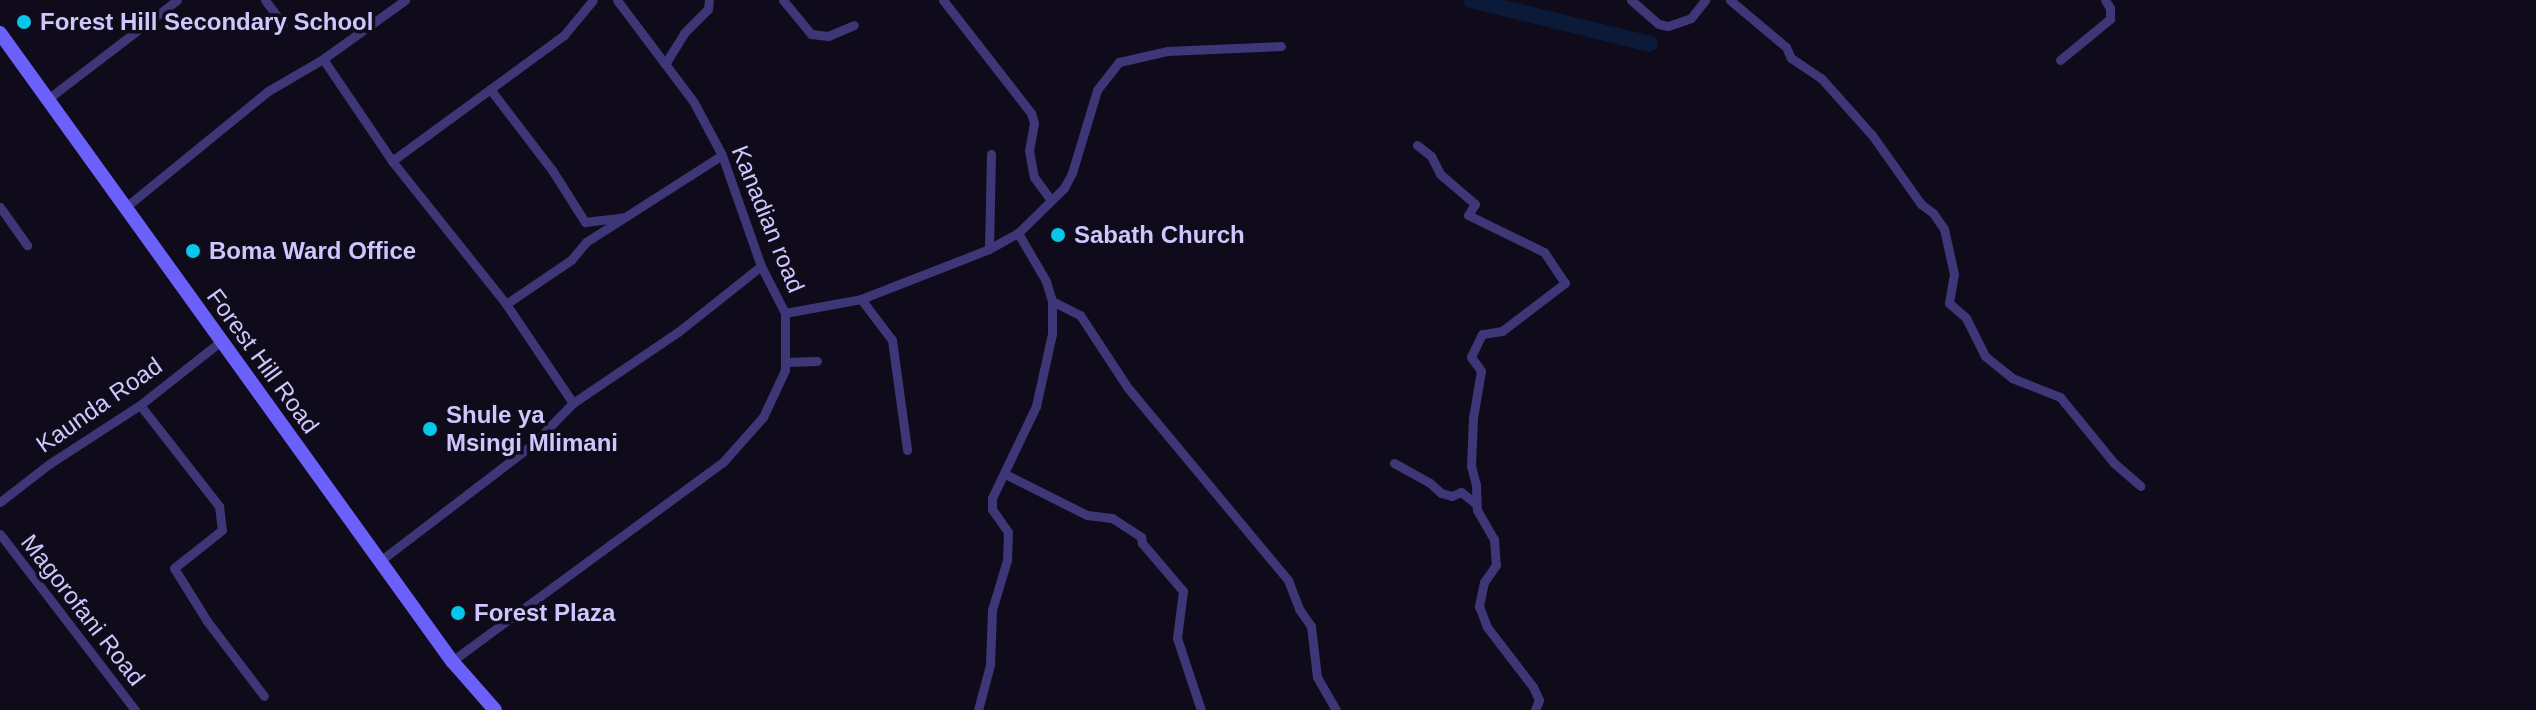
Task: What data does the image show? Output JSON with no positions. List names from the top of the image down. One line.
{"streets":{"street":["Kanadian road","Forest Hill Road","Kaunda Road","Magorofani Road"]},"crossings":[["Kanadian road","Forest Hill Road"],["Forest Hill Road","Kaunda Road"]],"places":["Forest Hill Secondary School","Sabath Church","Boma Ward Office","Shule ya Msingi Mlimani","Forest Plaza"]}
